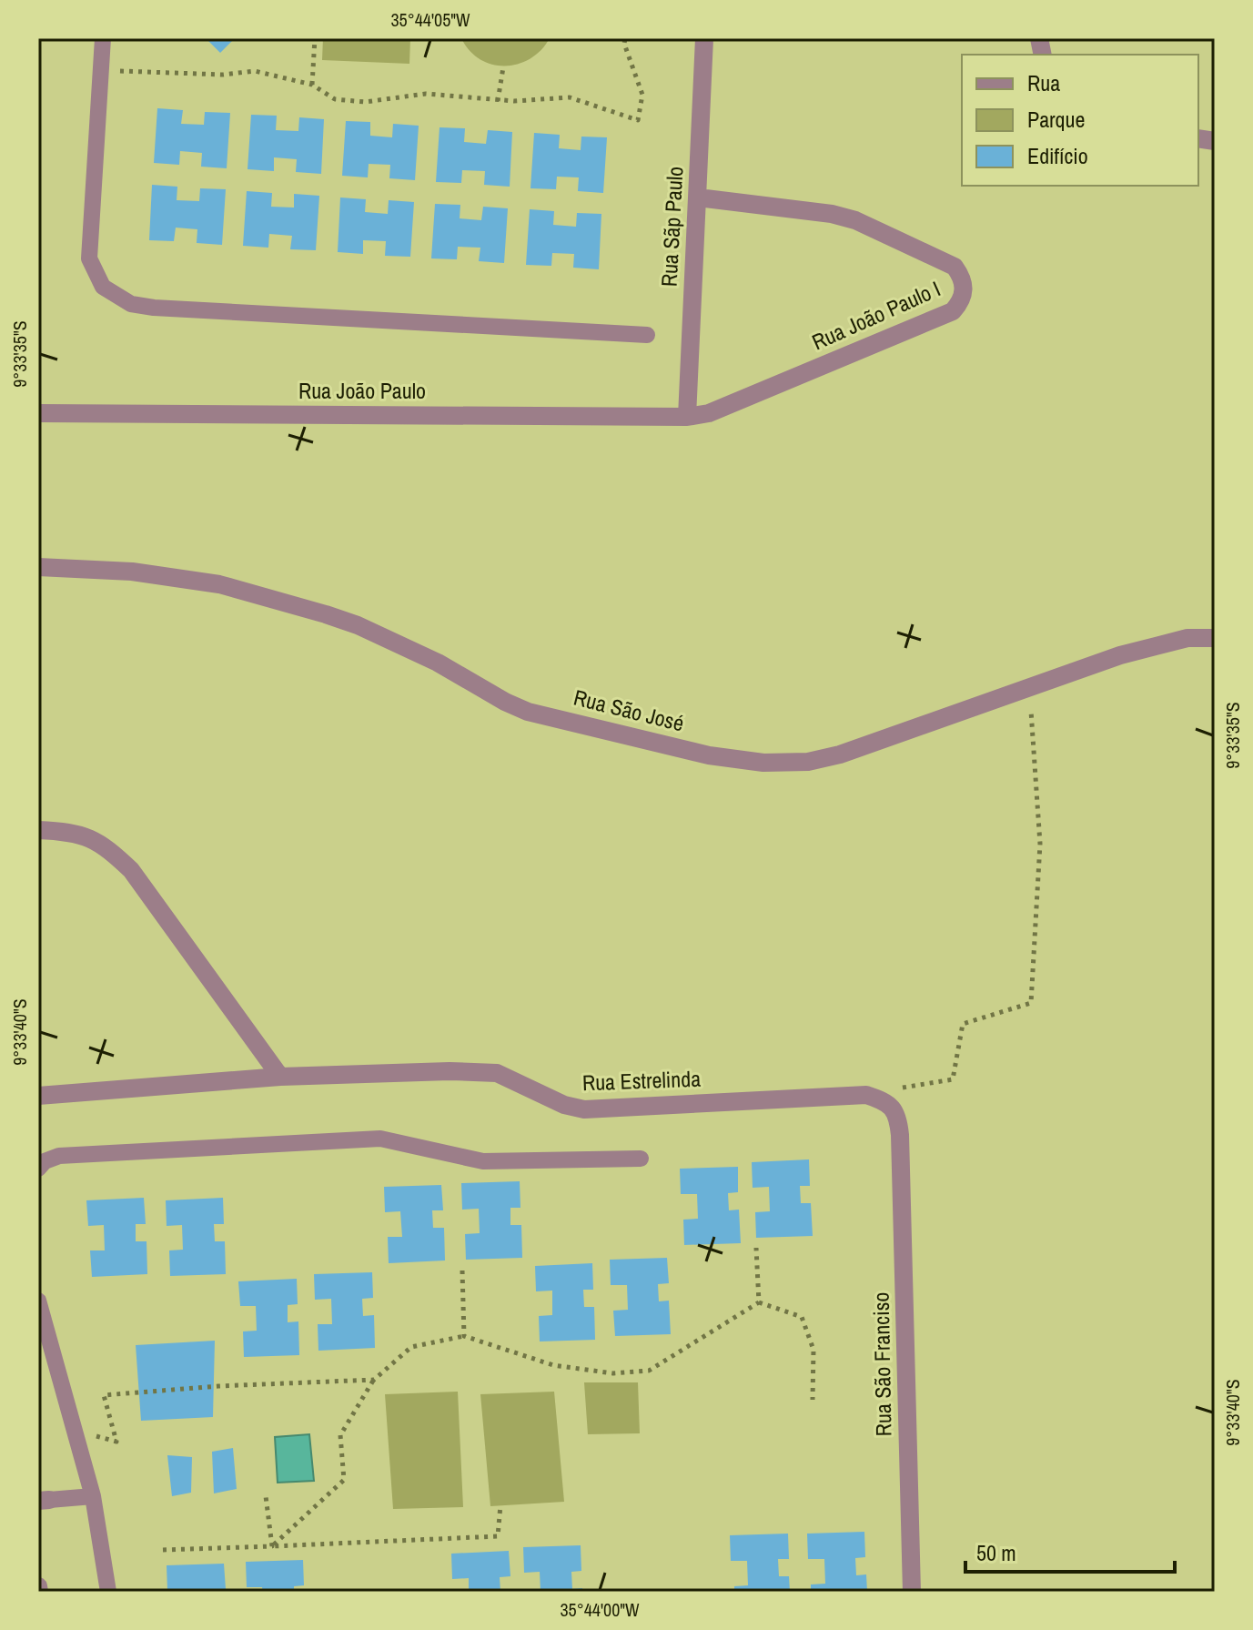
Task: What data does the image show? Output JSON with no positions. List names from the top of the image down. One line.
{"streets":{"street":["Rua Sãp Paulo","Rua João Paulo I","Rua João Paulo","Rua São José","Rua Estrelinda","Rua São Franciso"]},"crossings":[["Rua Sãp Paulo","Rua João Paulo I"],["Rua Sãp Paulo","Rua João Paulo"],["Rua João Paulo I","Rua João Paulo"],["Rua Estrelinda","Rua São Franciso"]],"legend":["Rua","Parque","Edifício"],"scale_bar":"50 m","coordinates":["35°44'05\"W","9°33'35\"S","9°33'40\"S","35°44'00\"W"]}
